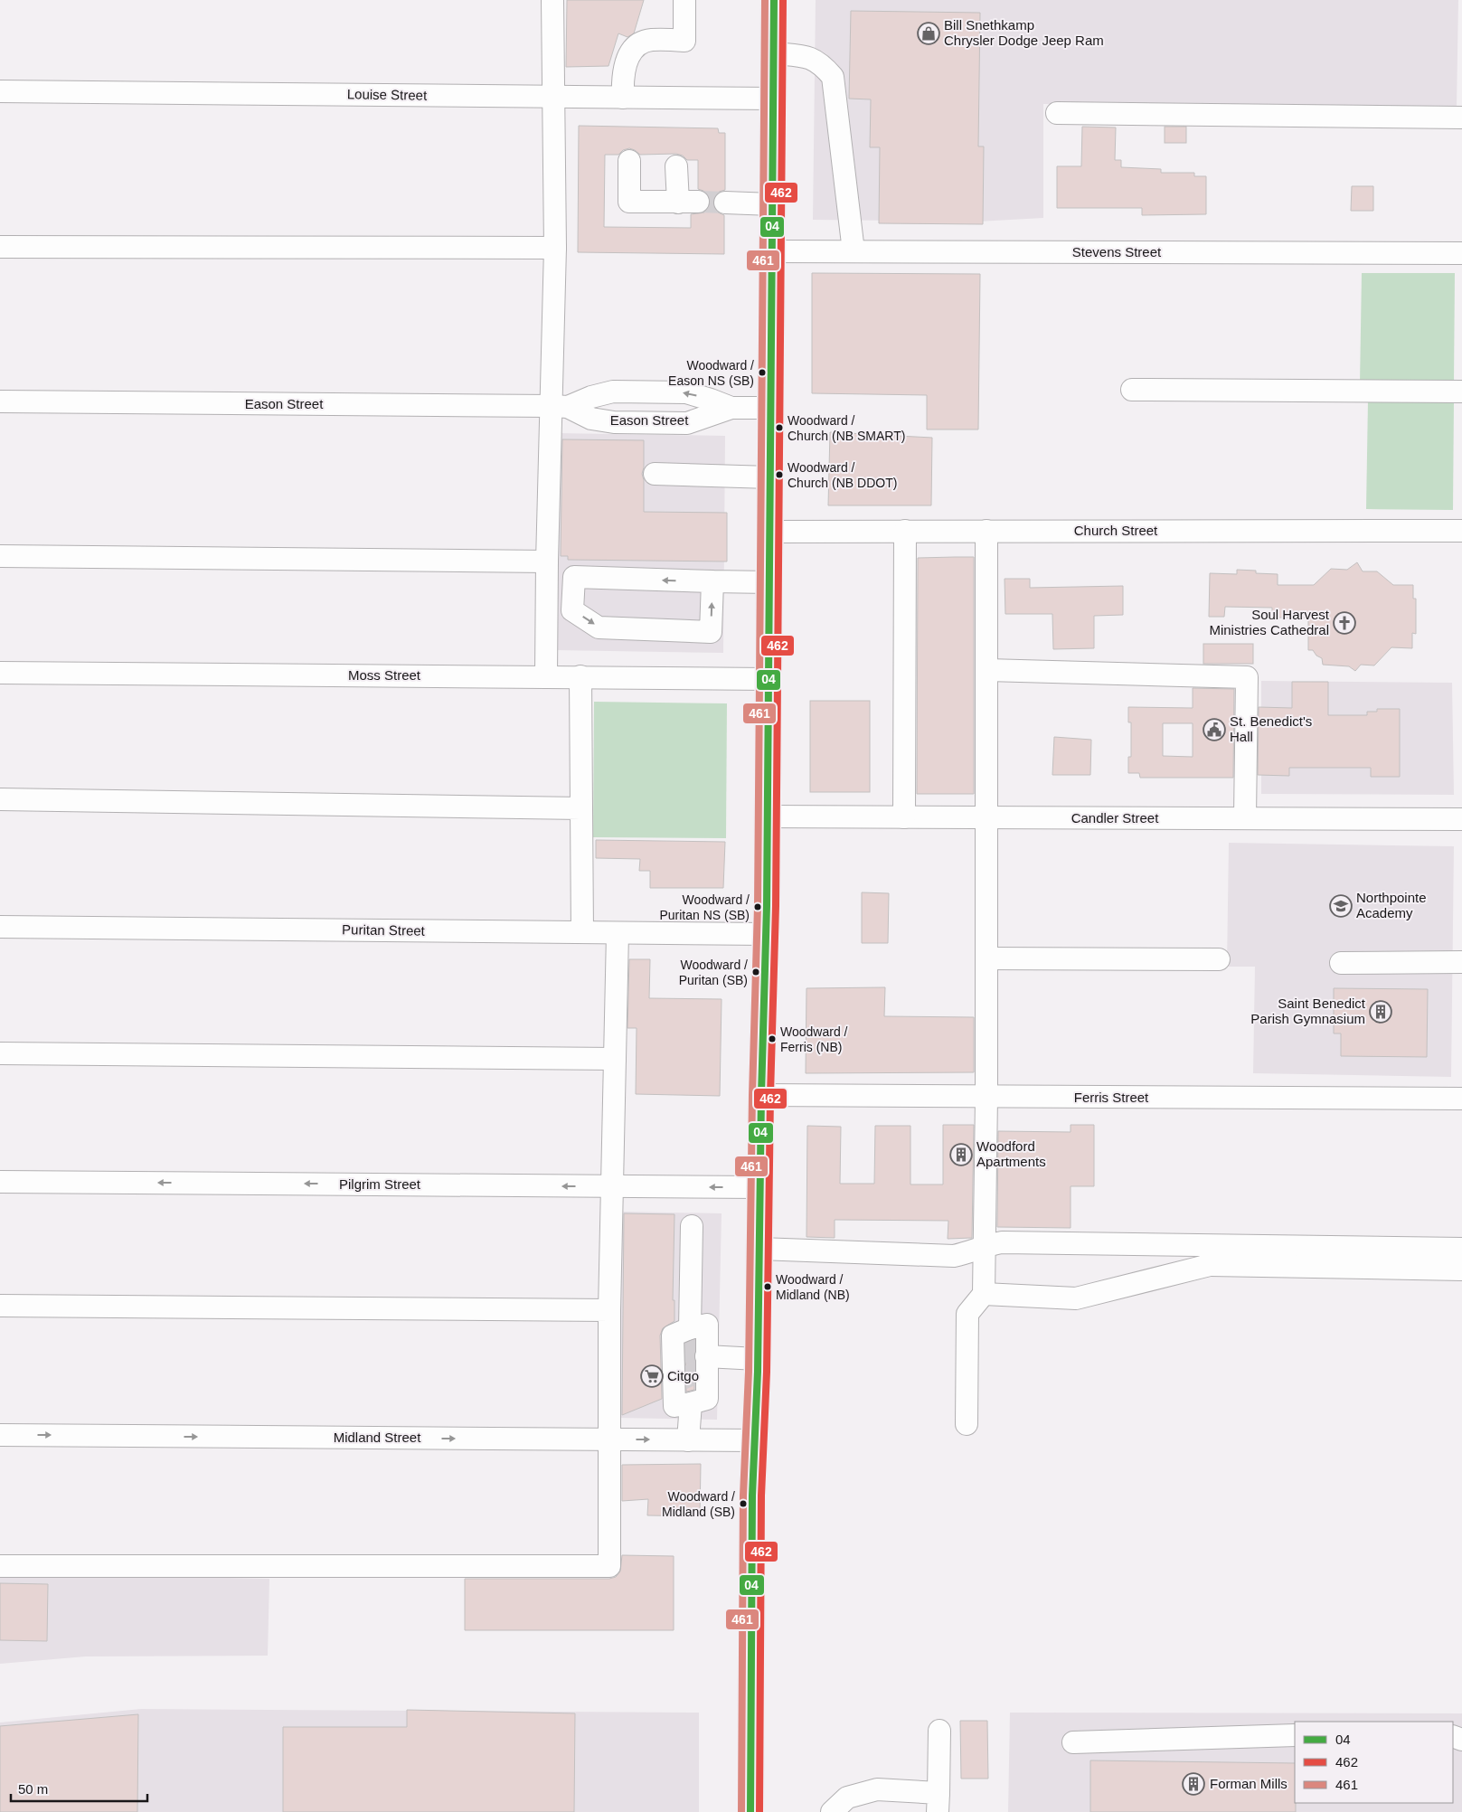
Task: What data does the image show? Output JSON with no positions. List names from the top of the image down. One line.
{"streets":{"street":["Louise Street","Stevens Street","Eason Street","Church Street","Moss Street","Candler Street","Puritan Street","Ferris Street","Pilgrim Street","Midland Street"]},"places":{"shop":["Bill Snethkamp Chrysler Dodge Jeep Ram"],"other":["Woodward / Eason NS (SB)","Woodward / Church (NB SMART)","Woodward / Church (NB DDOT)","Woodward / Puritan NS (SB)","Woodward / Puritan (SB)","Woodward / Ferris (NB)","Woodward / Midland (NB)","Woodward / Midland (SB)"],"church":["Soul Harvest Ministries Cathedral"],"public building":["St. Benedict's Hall"],"school or university":["Northpointe Academy"],"building":["Saint Benedict Parish Gymnasium","Woodford Apartments","Forman Mills"],"supermarket":["Citgo"]},"lines":["transit line 04","transit line 462","transit line 461"],"legend":["04","462","461"],"scale_bar":"50 m"}
